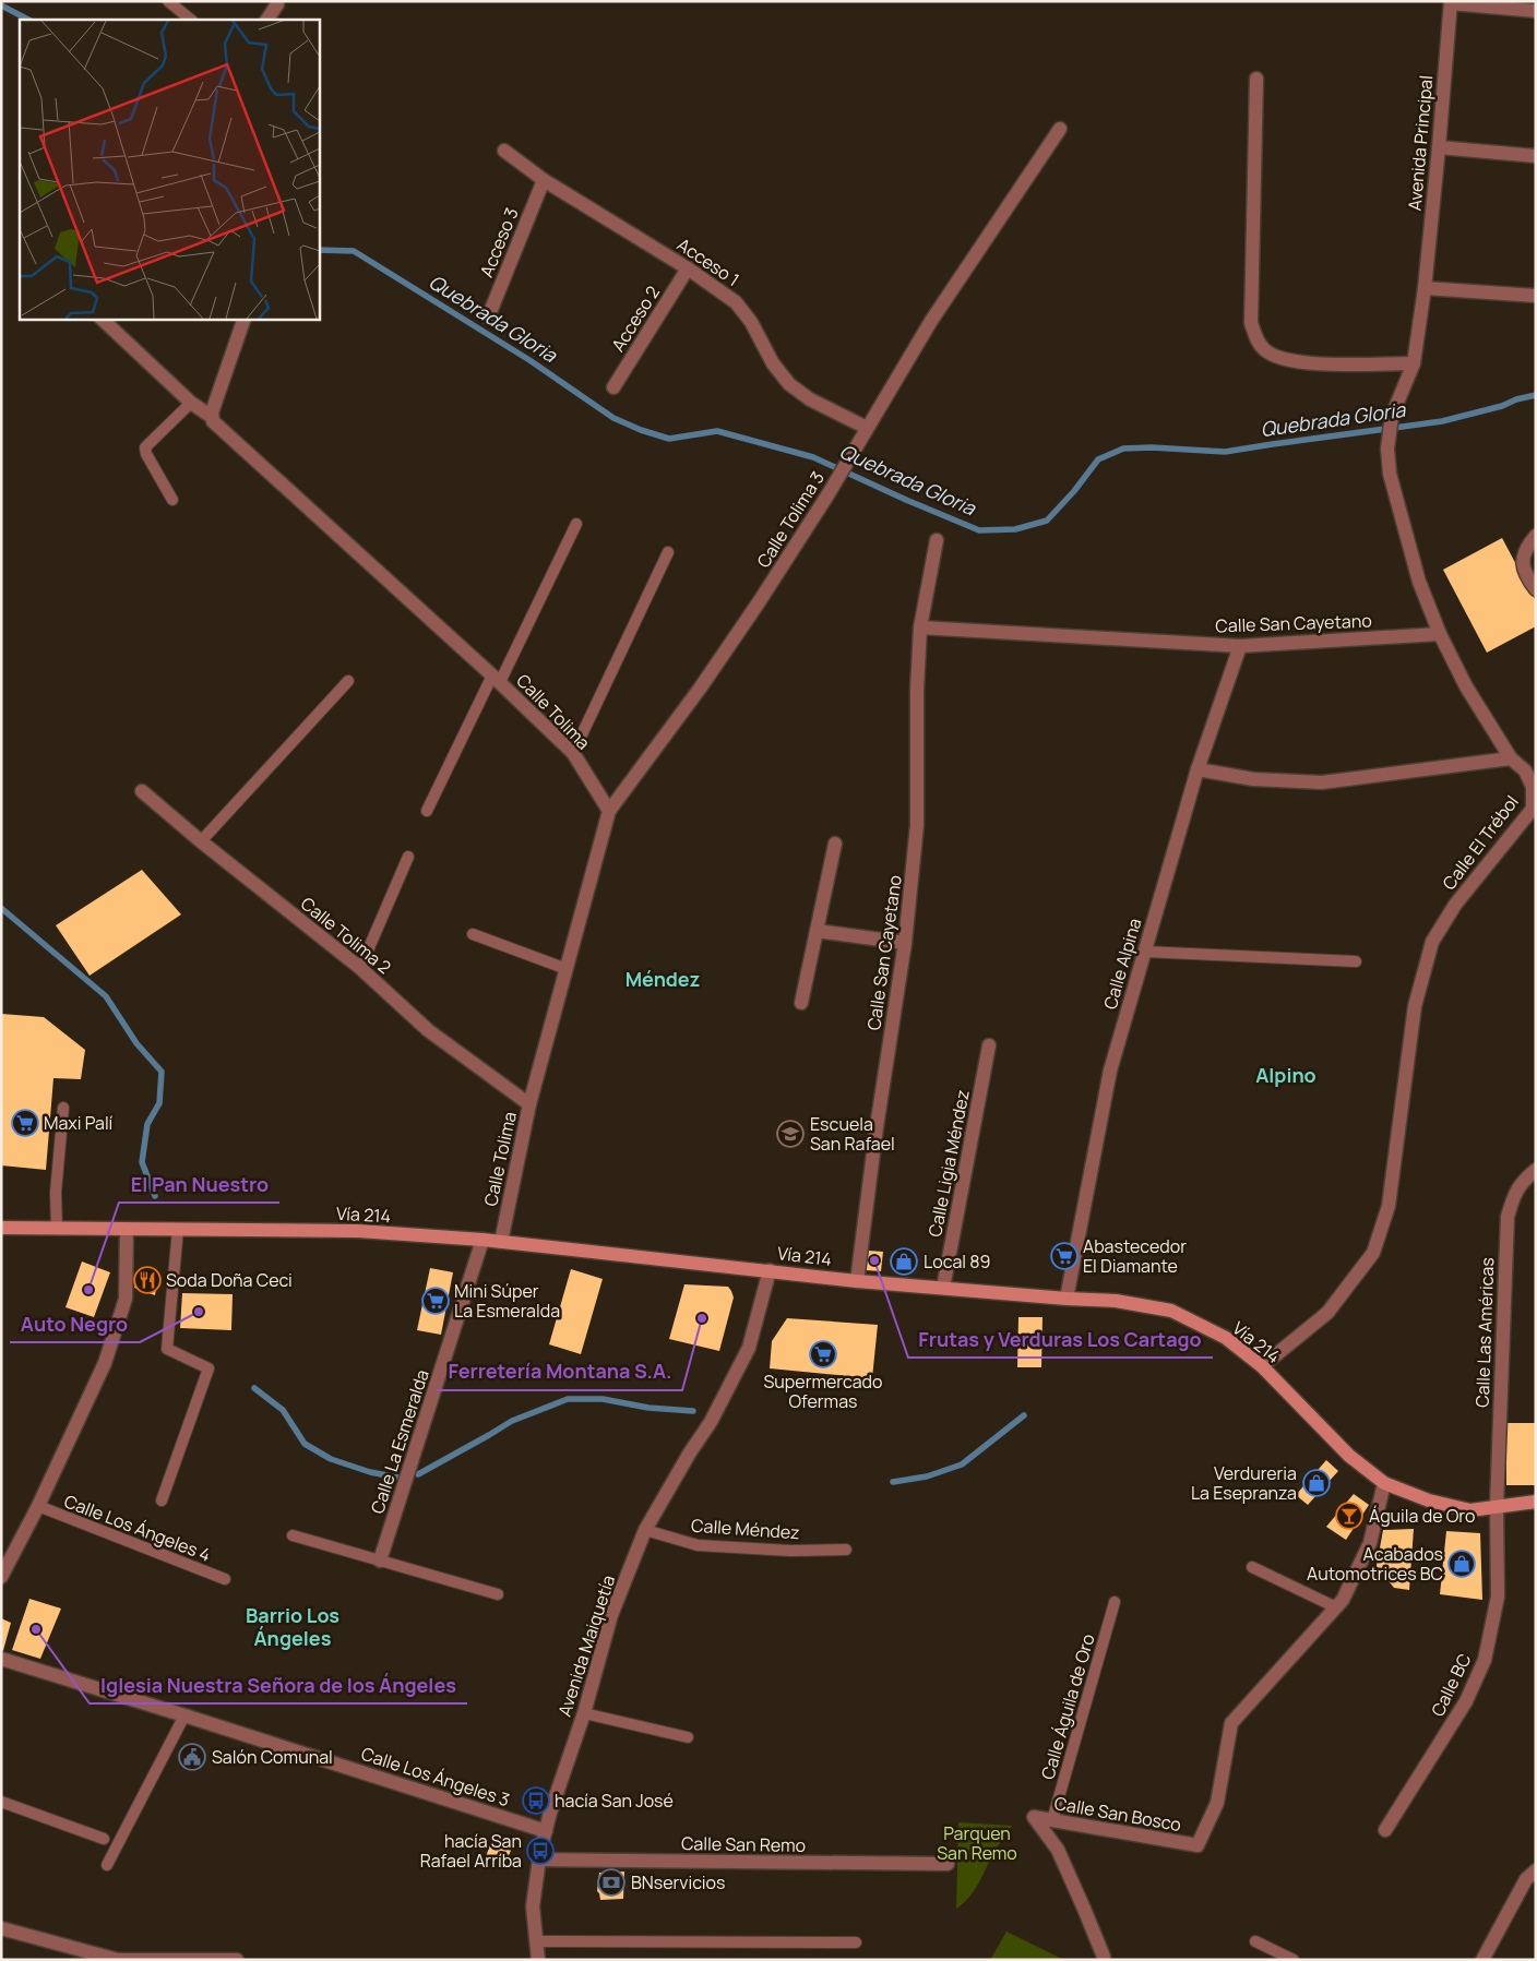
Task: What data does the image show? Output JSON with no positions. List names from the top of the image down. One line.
{"streets":{"main road":["Vía 214"],"street":["Avenida Principal","Acceso 3","Acceso 1","Acceso 2","Calle Tolima 3","Calle San Cayetano","Calle Tolima","Calle El Trébol","Calle Tolima 2","Calle Alpina","Calle Ligia Méndez","Calle Las Américas","Calle La Esmeralda","Avenida Maiquetía","Calle BC","Calle Los Ángeles 3","Calle San Bosco","Calle San Remo"],"lane":["Calle Los Ángeles 4","Calle Méndez","Calle Águila de Oro"]},"crossings":[["Avenida Principal","Calle El Trébol"],["Acceso 3","Acceso 1"],["Acceso 1","Acceso 2"],["Acceso 1","Calle Tolima 3"],["Calle Tolima 3","Calle Tolima"],["Calle San Cayetano","Calle El Trébol"],["Calle San Cayetano","Calle Alpina"],["Calle San Cayetano","Vía 214"],["Calle Tolima","Calle Tolima 2"],["Calle Tolima","Vía 214"],["Calle El Trébol","Vía 214"],["Calle Alpina","Vía 214"],["Calle Ligia Méndez","Vía 214"],["Vía 214","Calle Las Américas"],["Vía 214","Calle La Esmeralda"],["Vía 214","Avenida Maiquetía"],["Vía 214","Calle BC"],["Vía 214","Calle San Bosco"],["Calle Las Américas","Calle BC"],["Calle Méndez","Avenida Maiquetía"],["Avenida Maiquetía","Calle Los Ángeles 3"],["Avenida Maiquetía","Calle San Remo"],["Calle Águila de Oro","Calle San Bosco"]],"districts":["Méndez","Alpino","Barrio Los Ángeles"],"water":["Quebrada Gloria"],"parks":["Parquen San Remo"],"places":{"supermarket":["Maxi Palí","Abastecedor El Diamante","Mini Súper La Esmeralda","Supermercado Ofermas"],"school or university":["Escuela San Rafael"],"other":["Frutas y Verduras Los Cartago","El Pan Nuestro","Auto Negro","Ferretería Montana S.A.","Iglesia Nuestra Señora de los Ángeles"],"shop":["Local 89","Verdureria La Esepranza","Acabados Automotrices BC"],"restaurant":["Soda Doña Ceci"],"bar":["Águila de Oro"],"public building":["Salón Comunal"],"bus stop":["hacía San José","hacía San Rafael Arríba"],"bank":["BNservicios"]}}
